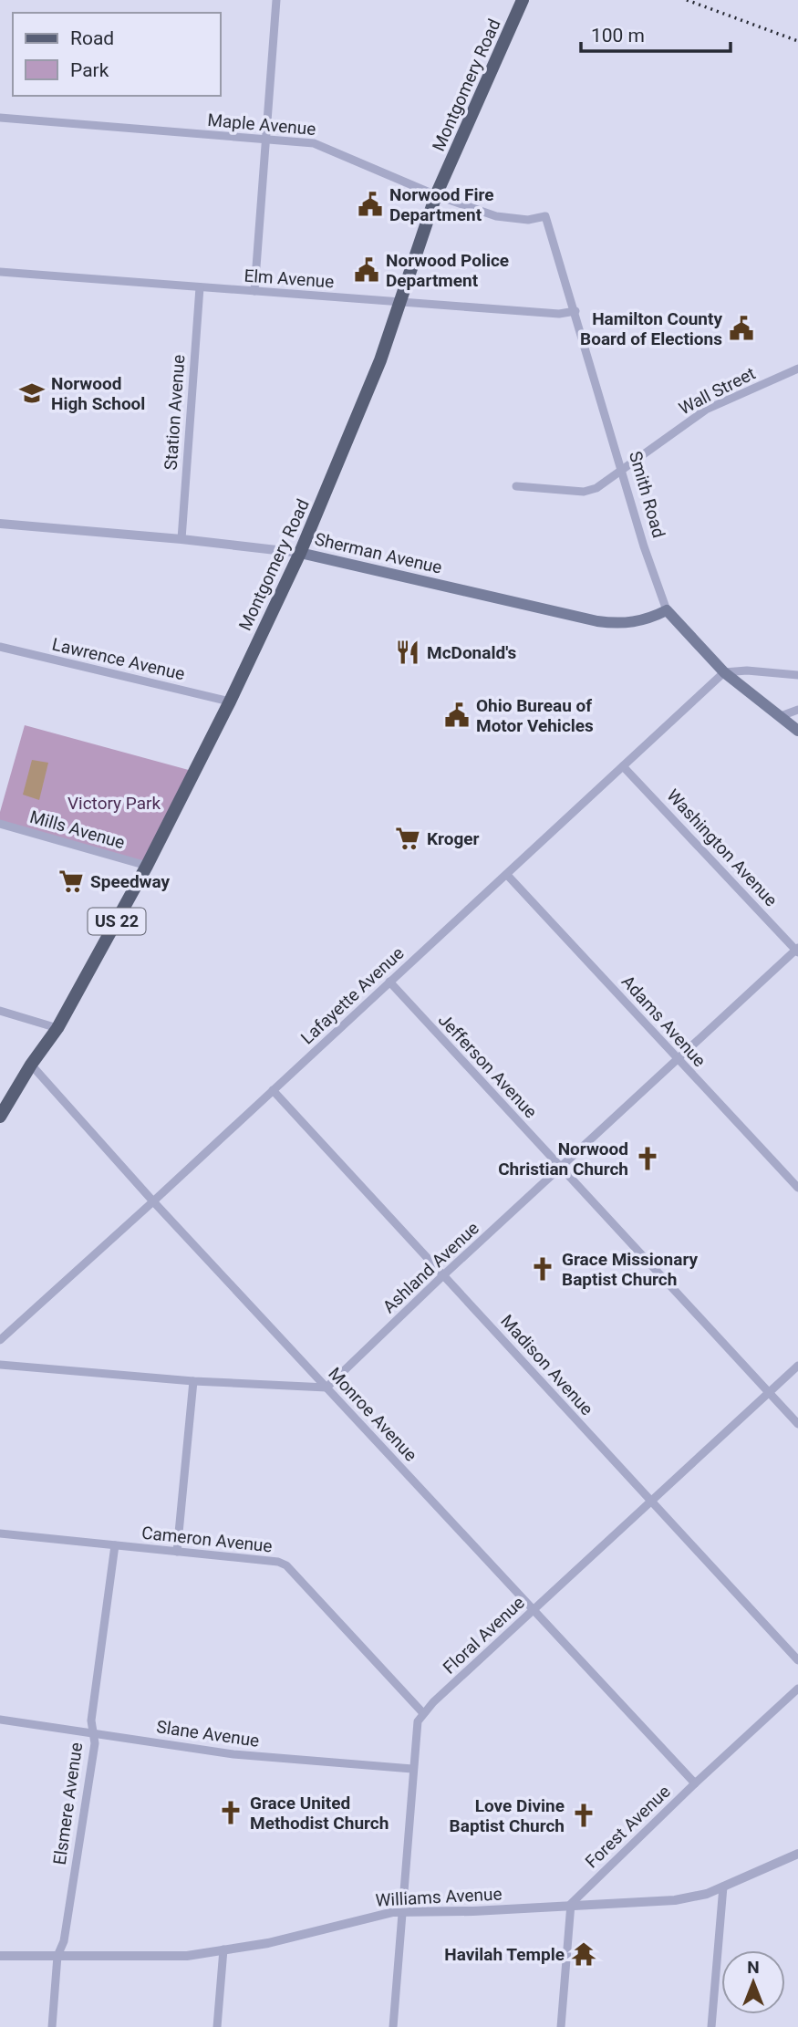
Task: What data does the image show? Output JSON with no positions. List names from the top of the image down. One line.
{"streets":{"main road":["Montgomery Road","Smith Road","Sherman Avenue","US 22"],"street":["Maple Avenue","Elm Avenue","Wall Street","Station Avenue","Lawrence Avenue","Mills Avenue","Washington Avenue","Lafayette Avenue","Adams Avenue","Jefferson Avenue","Ashland Avenue","Madison Avenue","Monroe Avenue","Cameron Avenue","Floral Avenue","Slane Avenue","Elsmere Avenue","Forest Avenue","Williams Avenue"]},"crossings":[["Montgomery Road","Maple Avenue"],["Montgomery Road","Elm Avenue"],["Montgomery Road","Sherman Avenue"],["Montgomery Road","Lawrence Avenue"],["Montgomery Road","Mills Avenue"],["Montgomery Road","Monroe Avenue"],["Maple Avenue","Smith Road"],["Elm Avenue","Station Avenue"],["Elm Avenue","Smith Road"],["Wall Street","Smith Road"],["Station Avenue","Sherman Avenue"],["Smith Road","Sherman Avenue"],["Smith Road","Lafayette Avenue"],["Washington Avenue","Lafayette Avenue"],["Washington Avenue","Ashland Avenue"],["Lafayette Avenue","Adams Avenue"],["Lafayette Avenue","Jefferson Avenue"],["Lafayette Avenue","Madison Avenue"],["Lafayette Avenue","Monroe Avenue"],["Adams Avenue","Ashland Avenue"],["Jefferson Avenue","Ashland Avenue"],["Jefferson Avenue","Floral Avenue"],["Ashland Avenue","Madison Avenue"],["Ashland Avenue","Monroe Avenue"],["Madison Avenue","Floral Avenue"],["Monroe Avenue","Floral Avenue"],["Monroe Avenue","Forest Avenue"],["Cameron Avenue","Floral Avenue"],["Cameron Avenue","Elsmere Avenue"],["Floral Avenue","Slane Avenue"],["Floral Avenue","Williams Avenue"],["Slane Avenue","Elsmere Avenue"],["Elsmere Avenue","Williams Avenue"],["Forest Avenue","Williams Avenue"]],"parks":["Victory Park"],"places":{"public building":["Norwood Fire Department","Norwood Police Department","Hamilton County Board of Elections","Ohio Bureau of Motor Vehicles"],"school or university":["Norwood High School"],"restaurant":["McDonald's"],"supermarket":["Kroger","Speedway"],"church":["Norwood Christian Church","Grace Missionary Baptist Church","Grace United Methodist Church","Love Divine Baptist Church"],"temple":["Havilah Temple"]},"legend":["Road","Park"],"scale_bar":"100 m","north":"top"}
